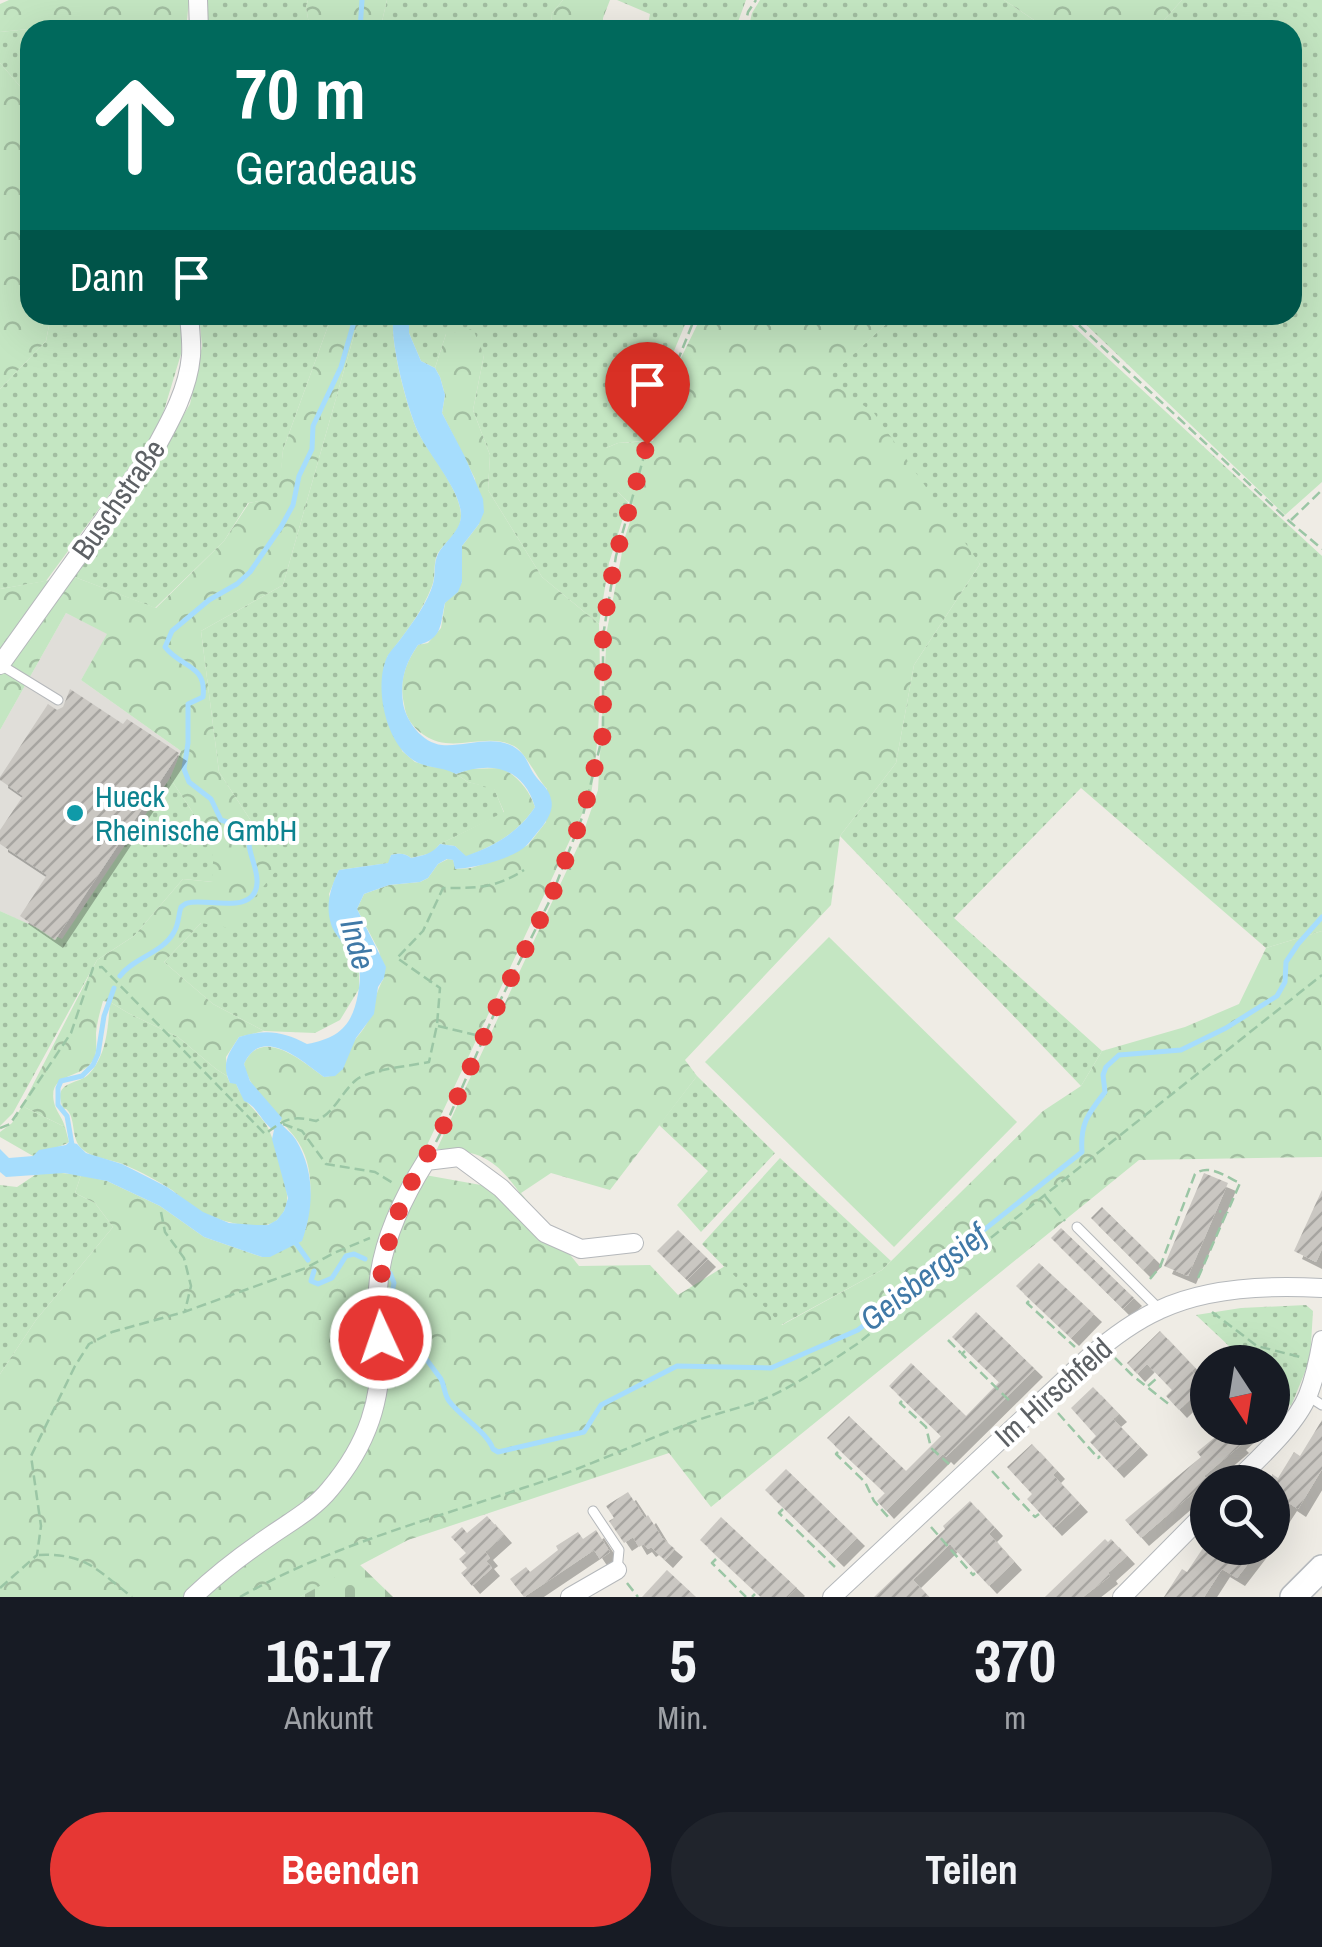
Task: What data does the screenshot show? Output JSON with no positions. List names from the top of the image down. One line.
{"streets":{"street":["Buschstraße","Im Hirschfeld"]},"water":["Inde","Geisbergsief"],"places":["Hueck Rheinische GmbH"],"north":"bottom","page":{"turn":["70 m","Geradeaus"],"then":"Dann","eta":["16:17","Ankunft","5","Min.","370","m"],"buttons":["Beenden","Teilen"]}}
